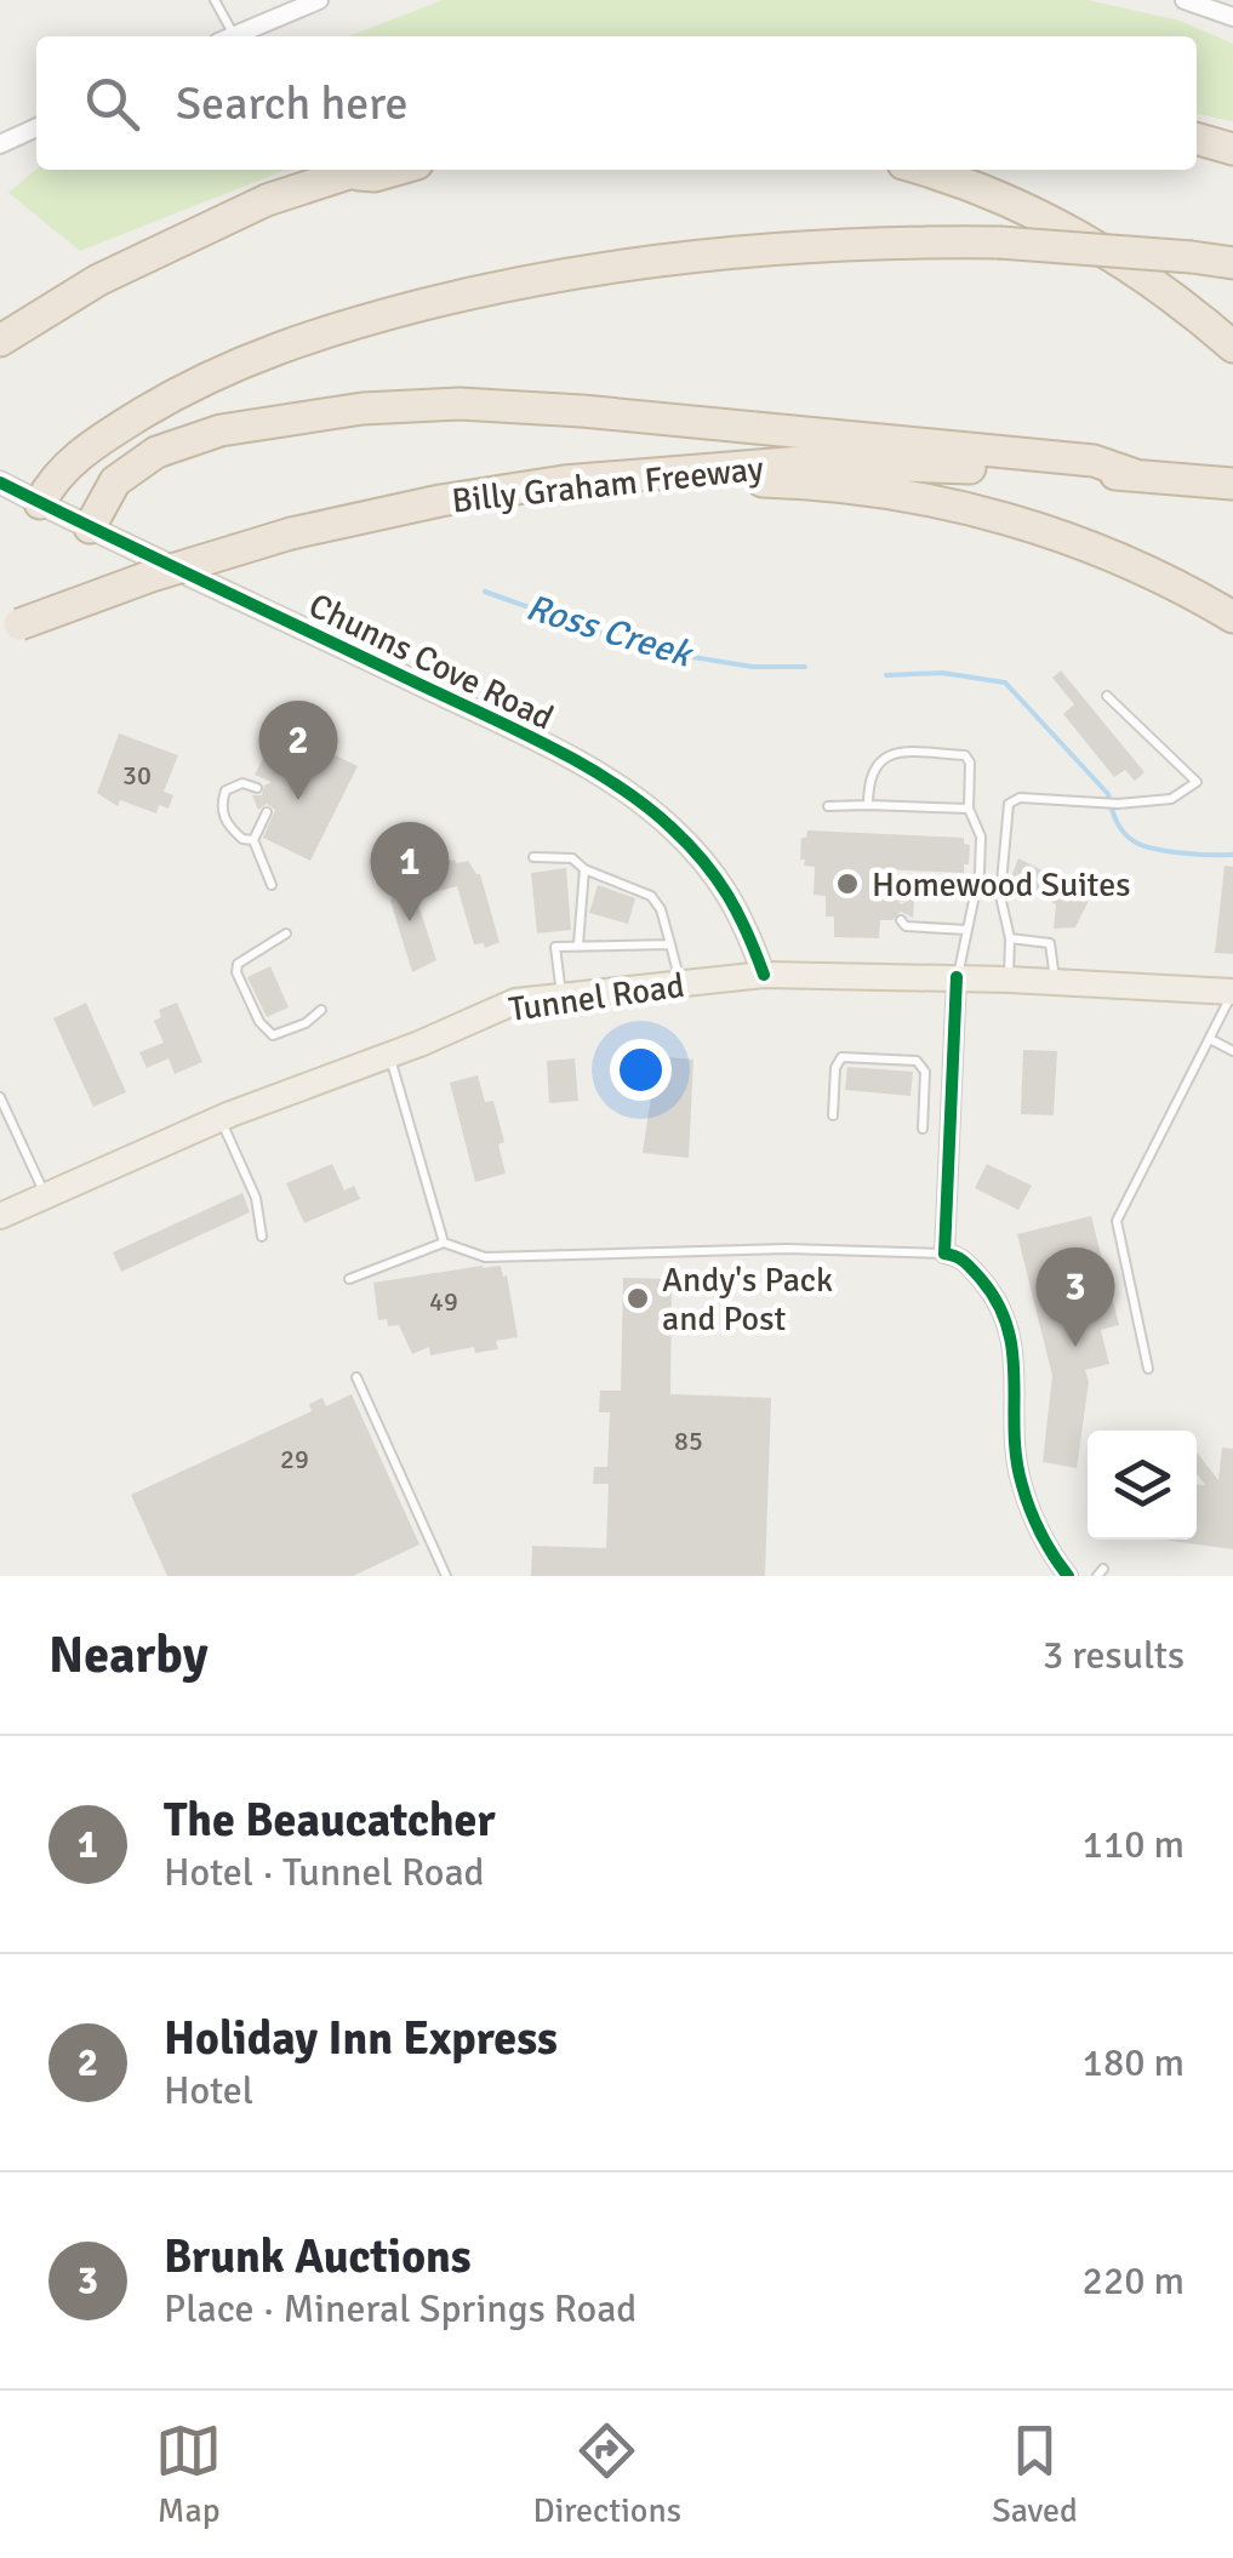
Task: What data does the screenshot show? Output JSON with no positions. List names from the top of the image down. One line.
{"streets":{"highway":["Billy Graham Freeway"],"main road":["Chunns Cove Road","Tunnel Road"]},"crossings":[["Chunns Cove Road","Tunnel Road"]],"water":["Ross Creek"],"places":["Homewood Suites","Andy's Pack and Post"],"house_numbers":["30","49","85","29"],"page":{"search":"Search here","pins":["2","1","3"],"heading":["Nearby","3 results"],"list":[{"mark":"1","name":"The Beaucatcher","note":"Hotel · Tunnel Road","value":"110 m"},{"mark":"2","name":"Holiday Inn Express","note":"Hotel","value":"180 m"},{"mark":"3","name":"Brunk Auctions","note":"Place · Mineral Springs Road","value":"220 m"}],"nav":["Map","Directions","Saved"]}}
